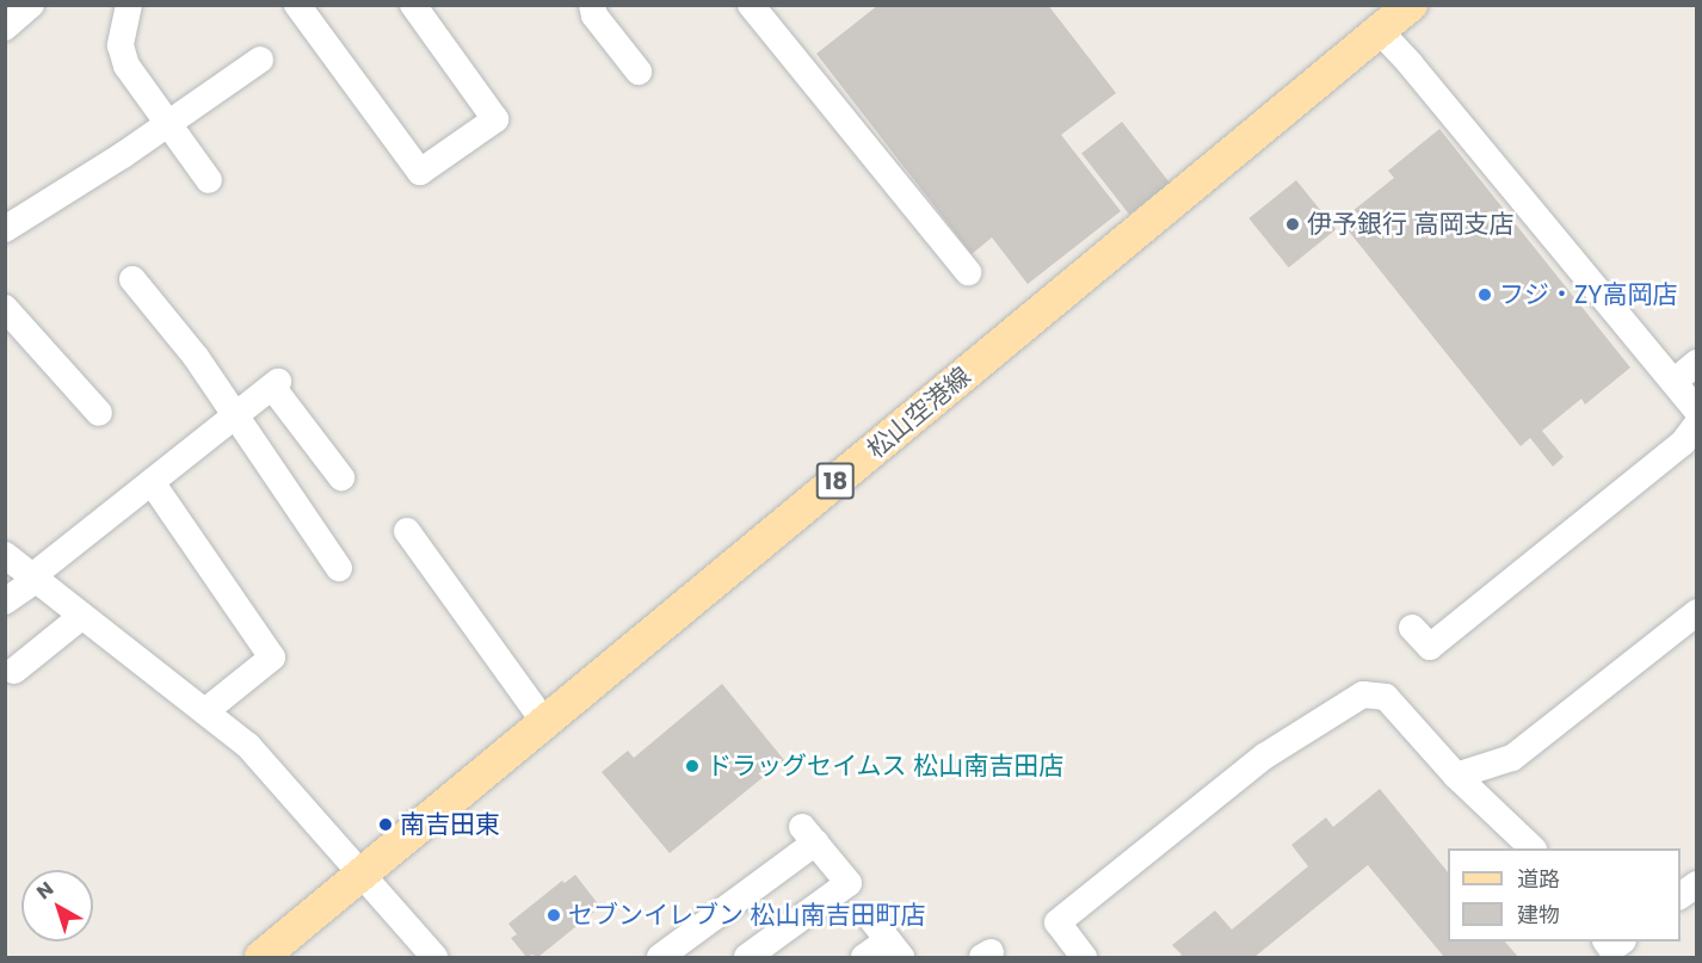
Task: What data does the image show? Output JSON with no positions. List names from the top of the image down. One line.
{"streets":{"main road":["松山空港線","18"]},"places":["伊予銀行 高岡支店","フジ・ZY高岡店","ドラッグセイムス 松山南吉田店","南吉田東","セブンイレブン 松山南吉田町店"],"legend":["道路","建物"],"north":"top left"}
